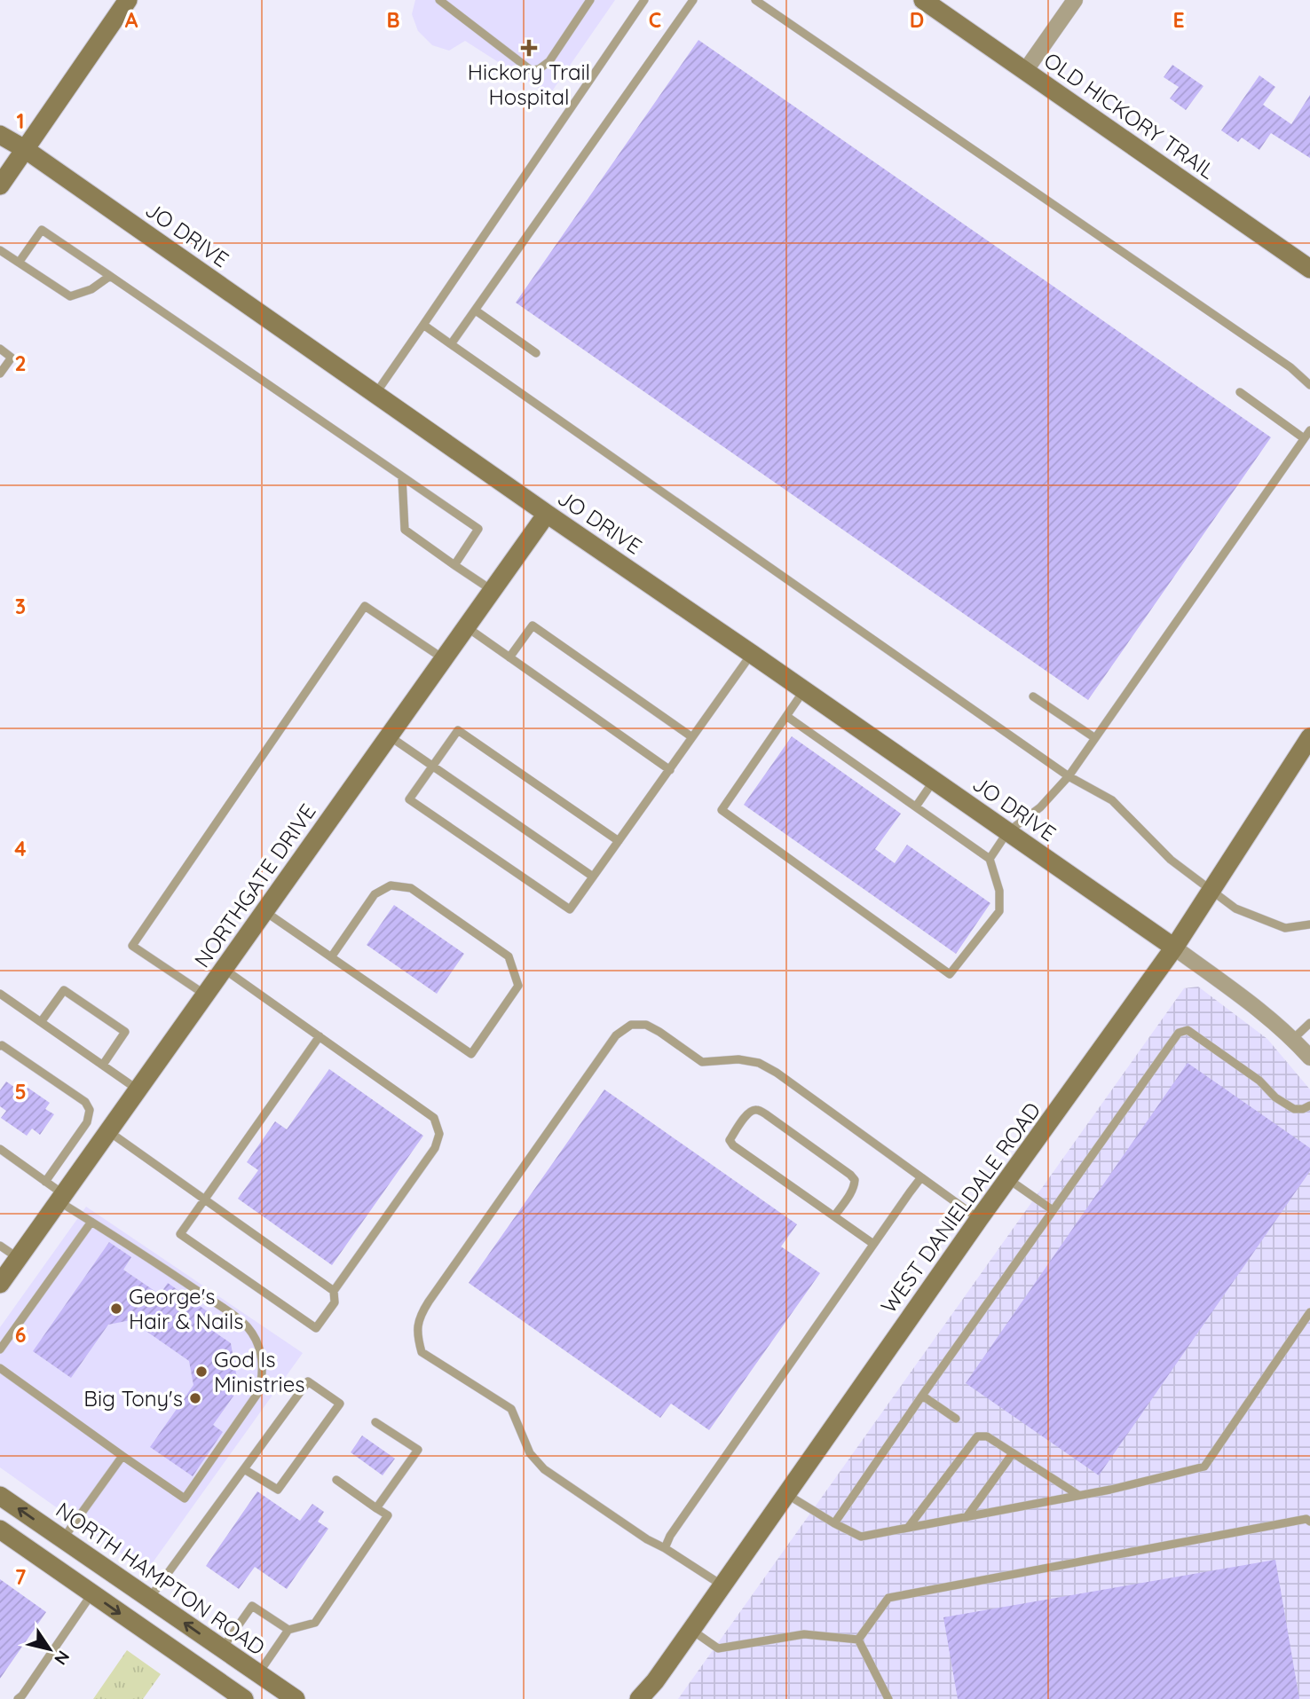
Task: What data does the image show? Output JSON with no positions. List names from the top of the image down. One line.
{"streets":{"street":["OLD HICKORY TRAIL","JO DRIVE","NORTHGATE DRIVE","WEST DANIELDALE ROAD","NORTH HAMPTON ROAD"]},"crossings":[["JO DRIVE","NORTHGATE DRIVE"],["JO DRIVE","WEST DANIELDALE ROAD"]],"places":{"health":["Hickory Trail Hospital"],"other":["George's Hair & Nails","God Is Ministries","Big Tony's"]},"north":"bottom right","grid":{"columns":["A","B","C","D","E"],"rows":["1","2","3","4","5","6","7"]}}
